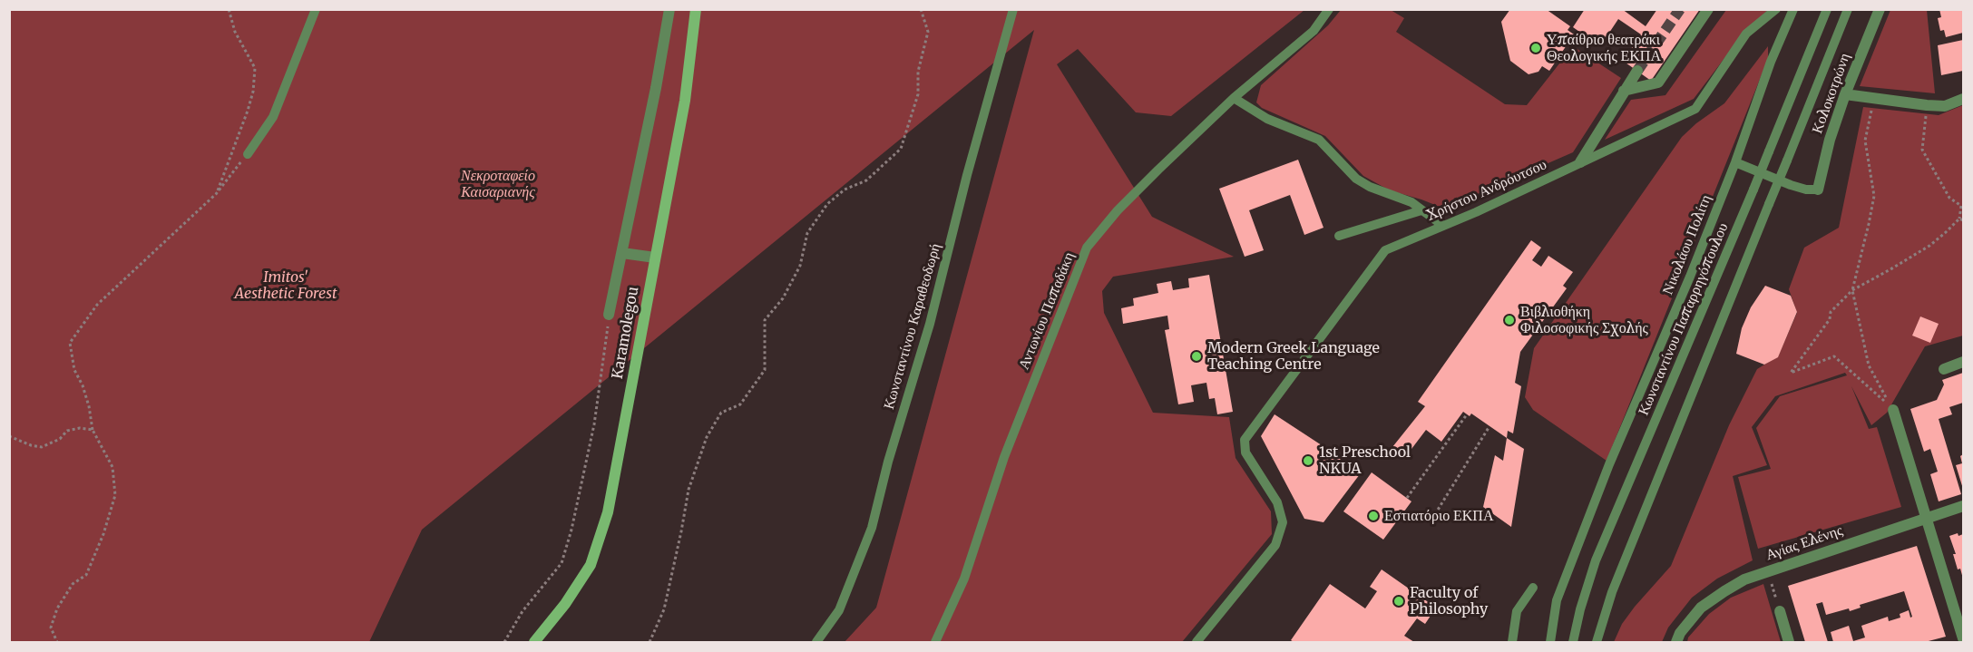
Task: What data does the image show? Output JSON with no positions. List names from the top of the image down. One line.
{"streets":{"main road":["Karamolegou"],"street":["Κολοκοτρώνη","Αγίας Ελένης"],"lane":["Χρήστου Ανδρόυτσου","Νικολάου Πολίτη","Αντωνίου Παπαδάκη","Κωνσταντίνου Παπαρρηγόπουλου","Κωνσταντίνου Καραθεοδωρή"]},"parks":["Νεκροταφείο Καισαριανής","Imitos' Aesthetic Forest"],"places":["Υπαίθριο θεατράκι Θεολογικής ΕΚΠΑ","Βιβλιοθήκη Φιλοσοφικής Σχολής","Modern Greek Language Teaching Centre","1st Preschool NKUA","Εστιατόριο ΕΚΠΑ","Faculty of Philosophy"]}
